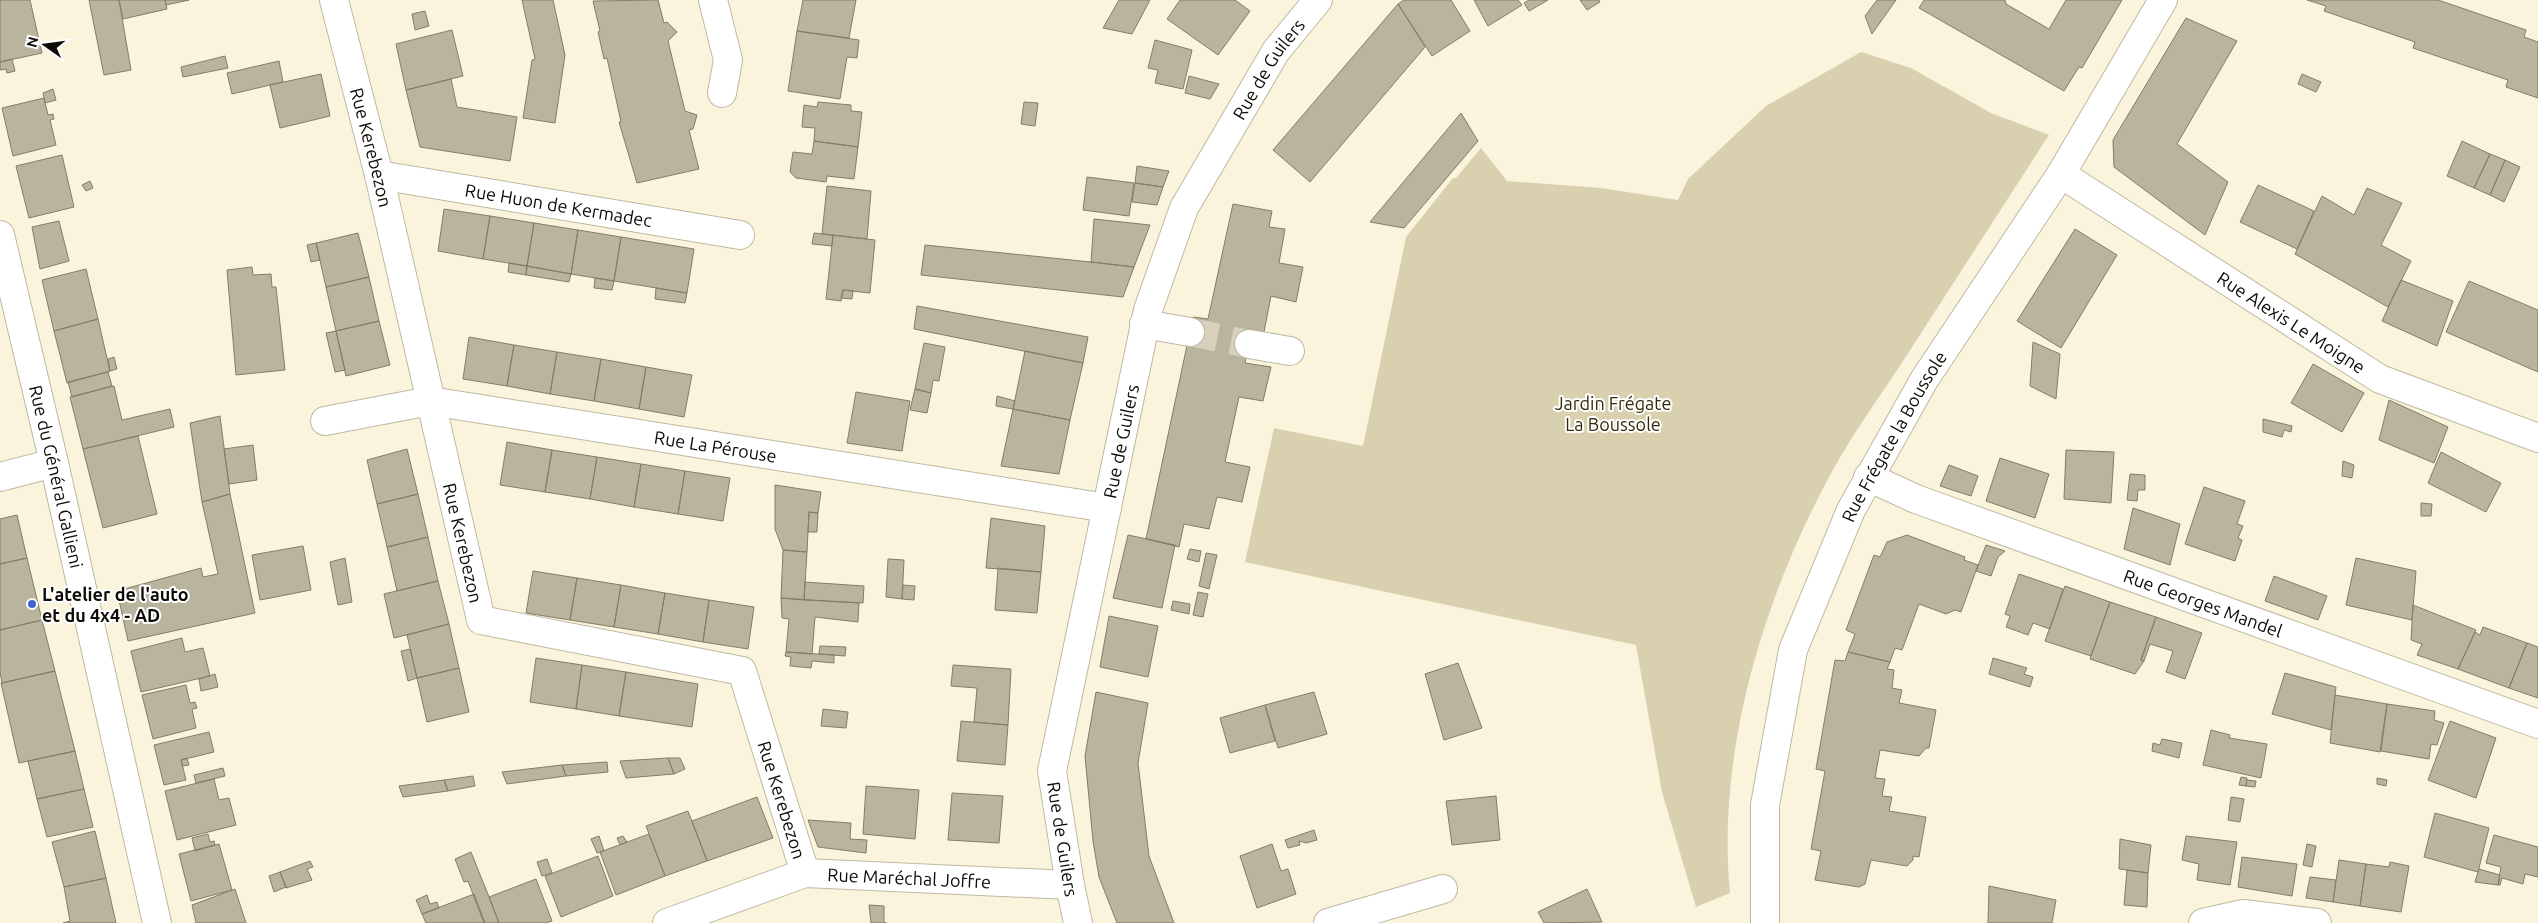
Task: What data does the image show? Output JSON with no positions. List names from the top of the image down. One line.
{"streets":{"street":["Rue de Guilers","Rue Kerebezon","Rue Huon de Kermadec","Rue Alexis Le Moigne","Rue Frégate la Boussole","Rue La Pérouse","Rue du Général Gallieni","Rue Georges Mandel","Rue Maréchal Joffre"]},"crossings":[["Rue de Guilers","Rue La Pérouse"],["Rue de Guilers","Rue Maréchal Joffre"],["Rue Kerebezon","Rue Huon de Kermadec"],["Rue Kerebezon","Rue La Pérouse"],["Rue Kerebezon","Rue Maréchal Joffre"],["Rue Alexis Le Moigne","Rue Frégate la Boussole"],["Rue Frégate la Boussole","Rue Georges Mandel"]],"parks":["Jardin Frégate La Boussole"],"places":["L'atelier de l'auto et du 4x4 - AD"],"north":"left"}
